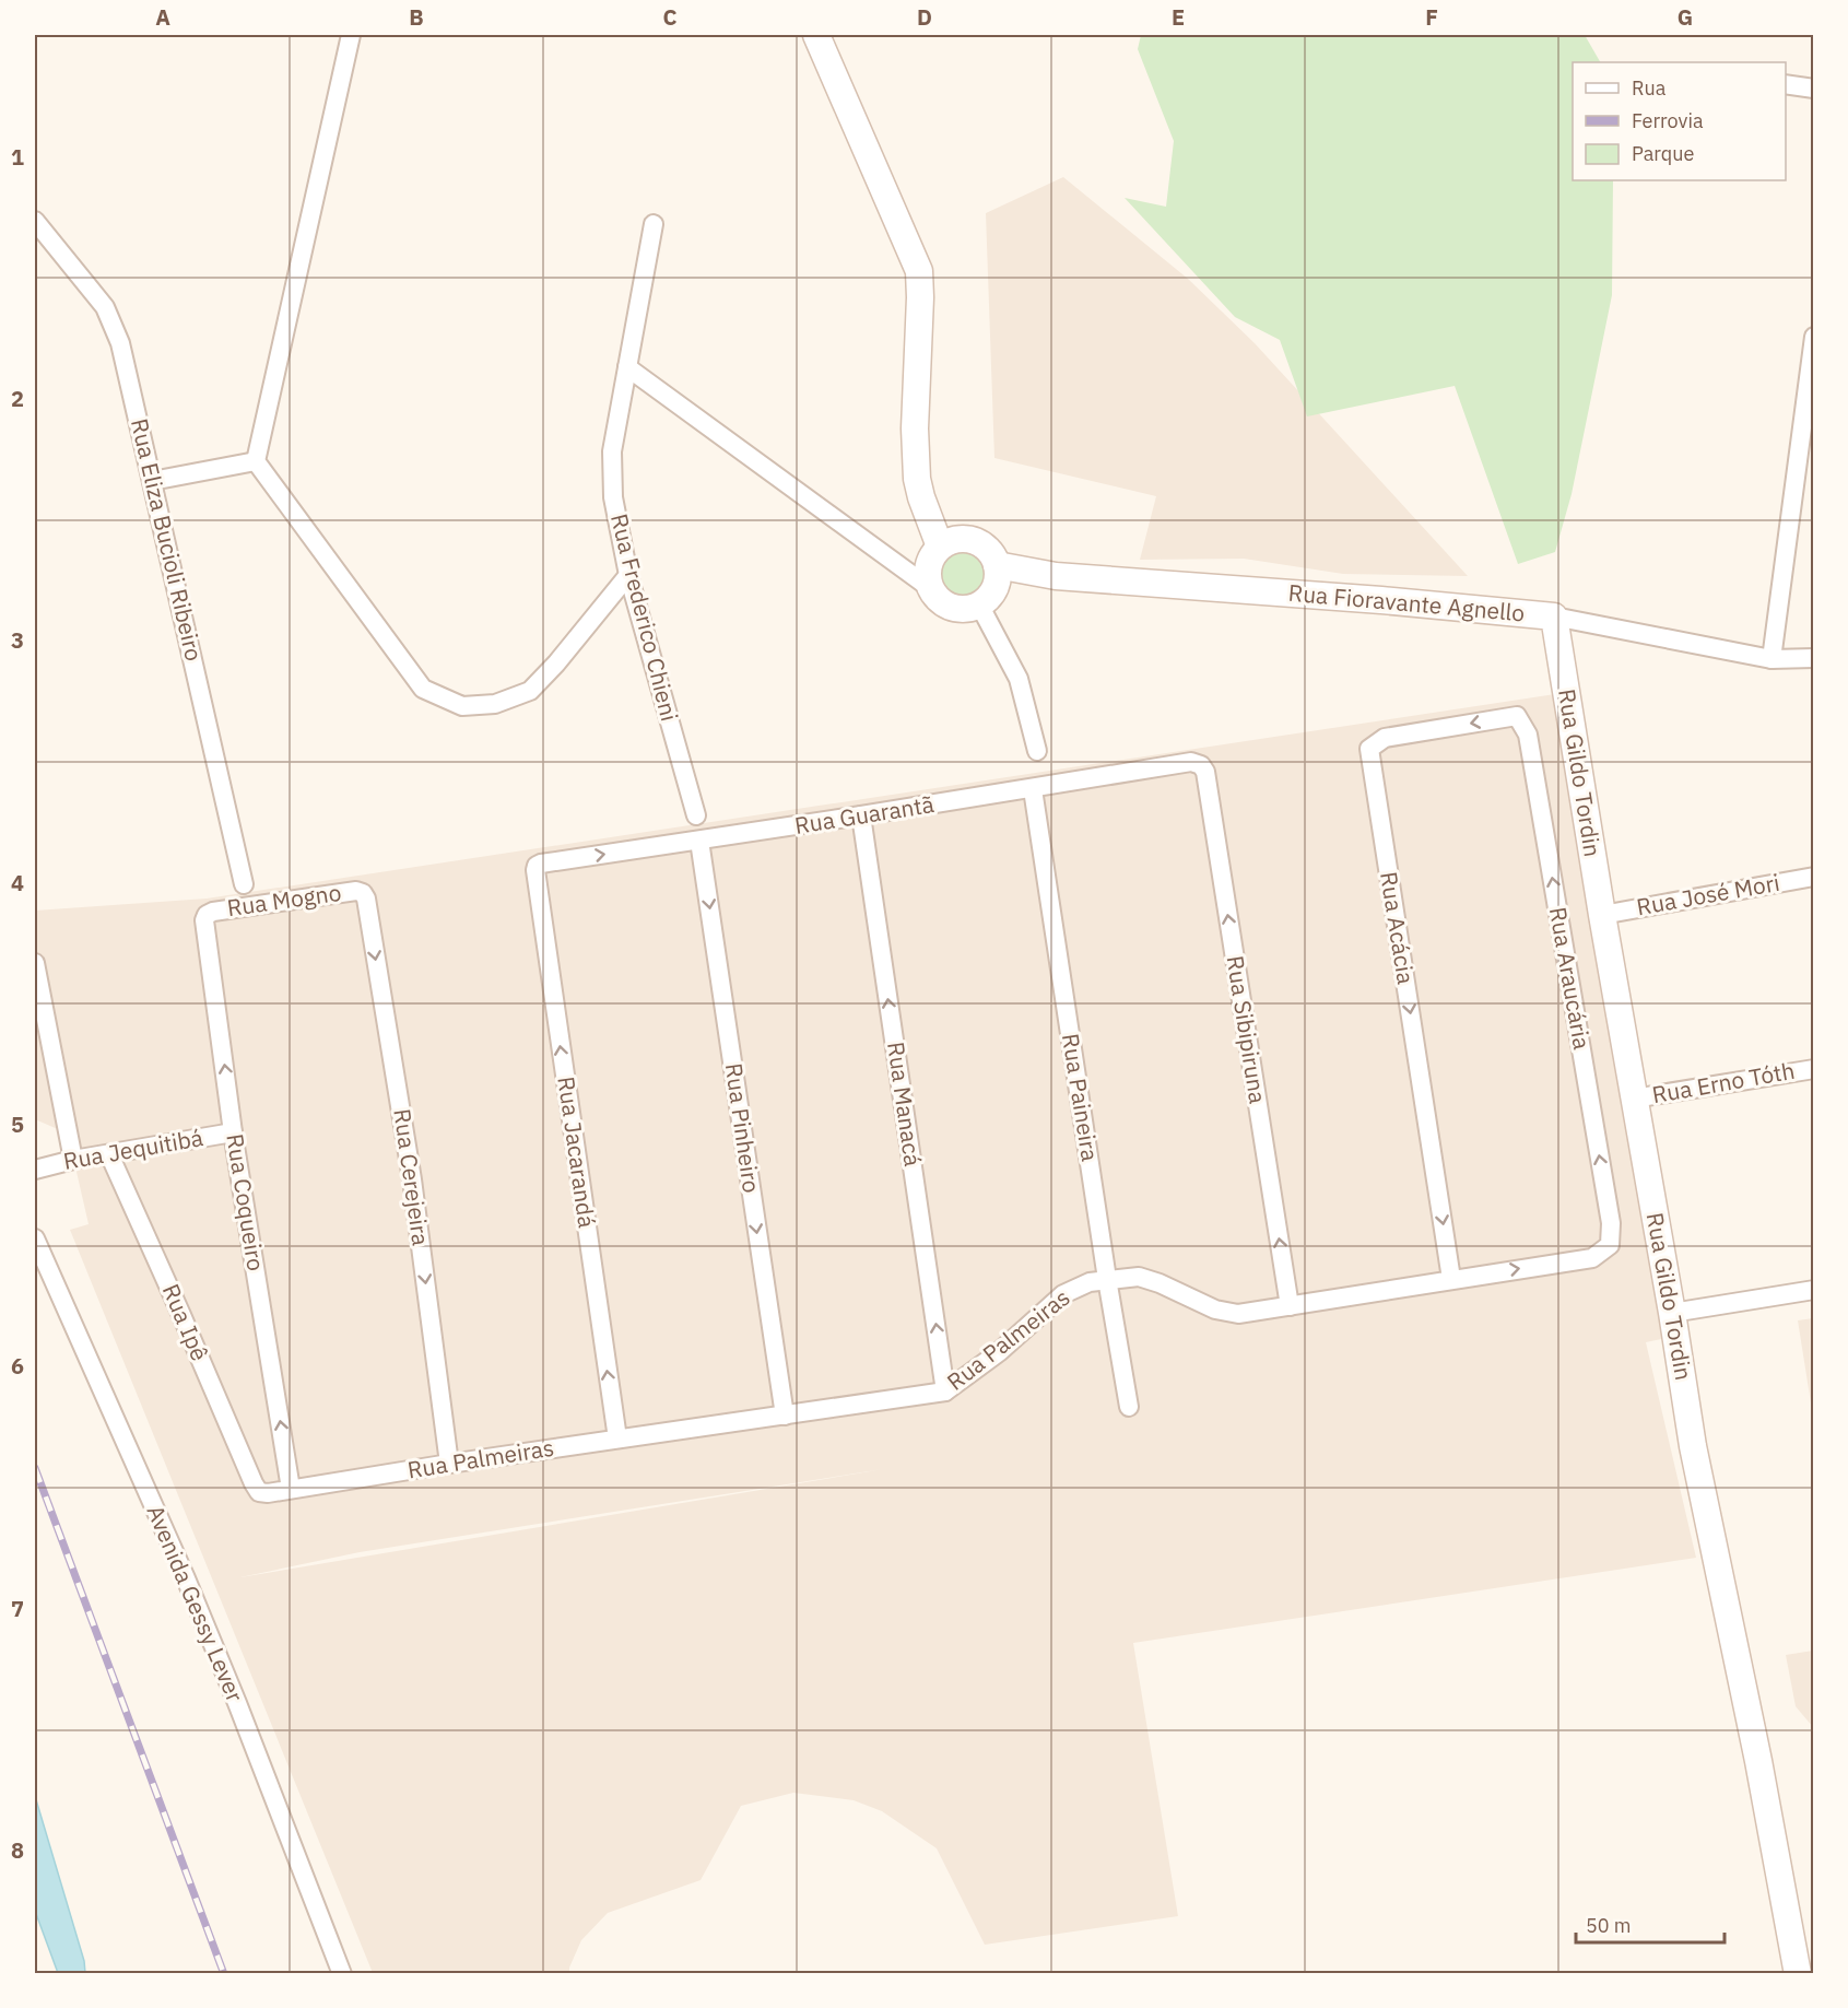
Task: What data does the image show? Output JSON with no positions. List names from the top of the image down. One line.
{"streets":{"main road":["Rua Fioravante Agnello","Rua Gildo Tordin"],"street":["Rua Eliza Bucioli Ribeiro","Rua Frederico Chieni","Rua Guarantã","Rua José Mori","Rua Mogno","Rua Acácia","Rua Araucária","Rua Sibipiruna","Rua Erno Tóth","Rua Paineira","Rua Manacá","Rua Pinheiro","Rua Jequitibá","Rua Jacarandá","Rua Cerejeira","Rua Coqueiro","Rua Ipê","Rua Palmeiras","Avenida Gessy Lever"]},"crossings":[["Rua Fioravante Agnello","Rua Gildo Tordin"],["Rua Gildo Tordin","Rua José Mori"],["Rua Gildo Tordin","Rua Erno Tóth"],["Rua Guarantã","Rua Sibipiruna"],["Rua Guarantã","Rua Paineira"],["Rua Guarantã","Rua Manacá"],["Rua Guarantã","Rua Pinheiro"],["Rua Guarantã","Rua Jacarandá"],["Rua Mogno","Rua Cerejeira"],["Rua Mogno","Rua Coqueiro"],["Rua Acácia","Rua Araucária"],["Rua Acácia","Rua Palmeiras"],["Rua Araucária","Rua Palmeiras"],["Rua Sibipiruna","Rua Palmeiras"],["Rua Paineira","Rua Palmeiras"],["Rua Manacá","Rua Palmeiras"],["Rua Pinheiro","Rua Palmeiras"],["Rua Jequitibá","Rua Coqueiro"],["Rua Jequitibá","Rua Ipê"],["Rua Jacarandá","Rua Palmeiras"],["Rua Cerejeira","Rua Palmeiras"],["Rua Coqueiro","Rua Palmeiras"],["Rua Ipê","Rua Palmeiras"]],"one_way":["Rua Araucária","Rua Sibipiruna","Rua Manacá","Rua Pinheiro","Rua Jacarandá","Rua Cerejeira","Rua Coqueiro"],"legend":["Rua","Ferrovia","Parque"],"scale_bar":"50 m","grid":{"columns":["A","B","C","D","E","F","G"],"rows":["1","2","3","4","5","6","7","8"]}}
